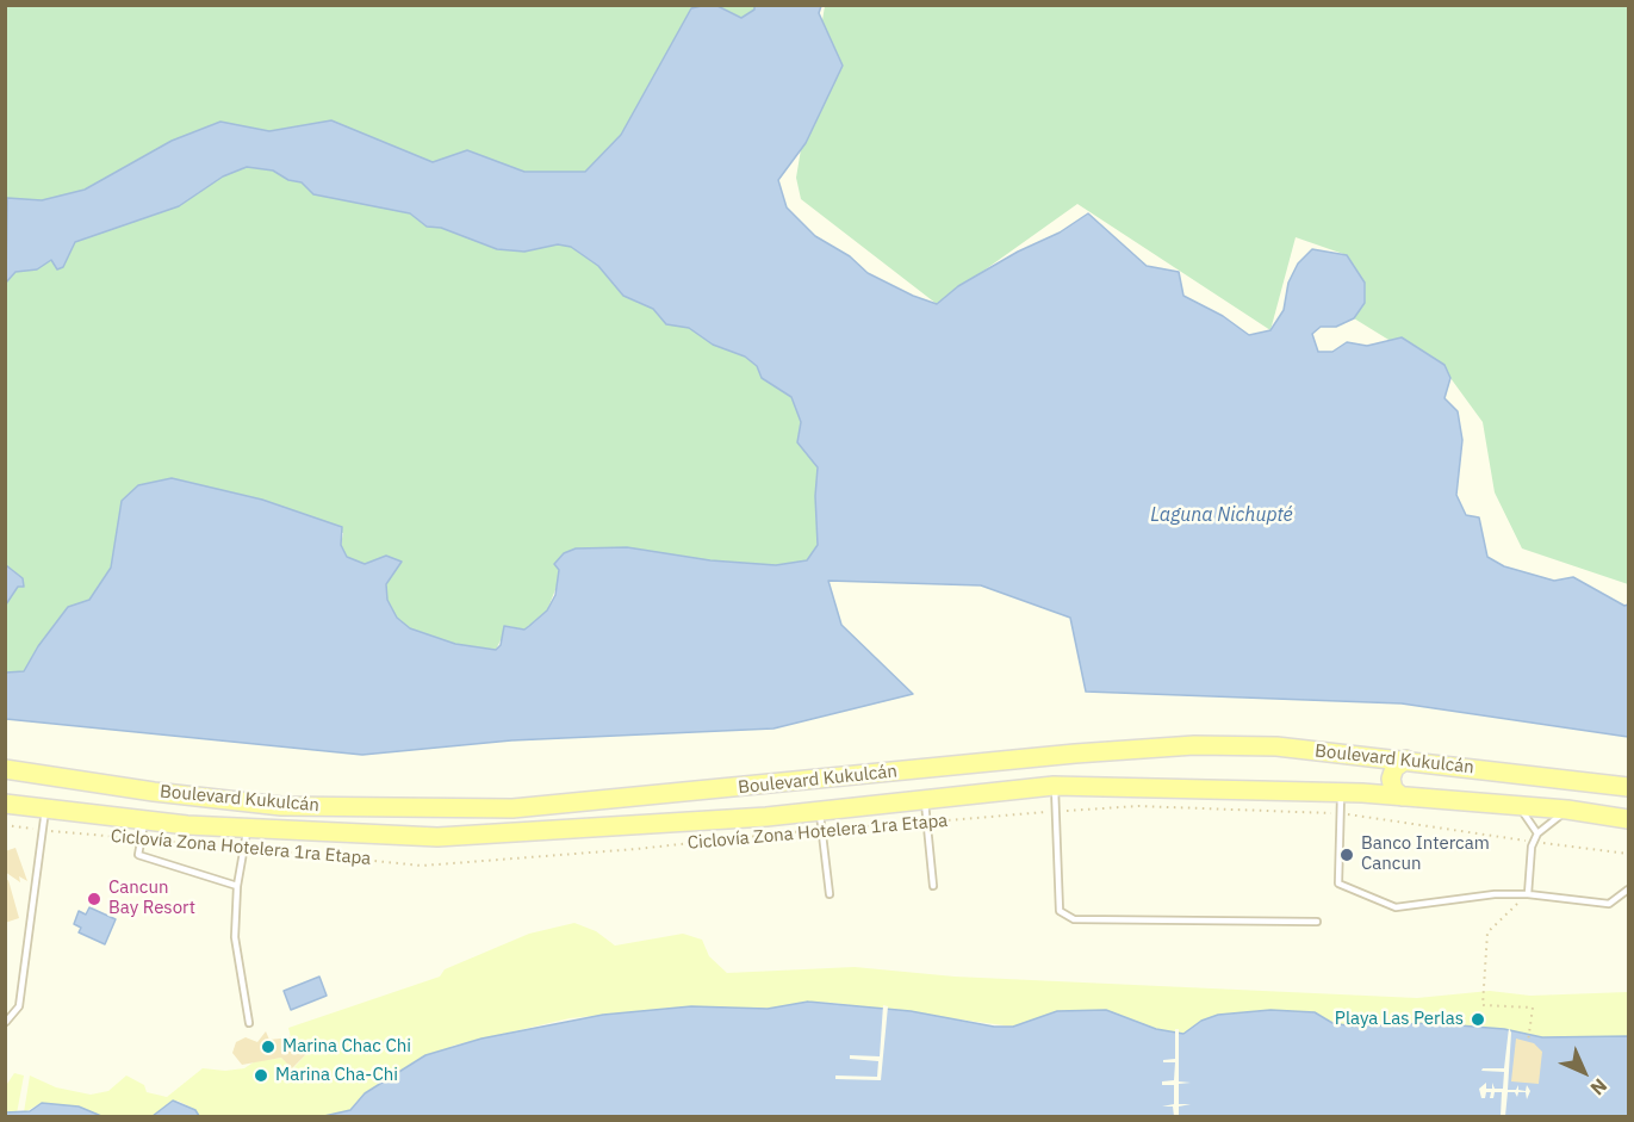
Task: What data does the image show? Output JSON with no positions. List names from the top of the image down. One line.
{"streets":{"main road":["Boulevard Kukulcán"],"path":["Ciclovía Zona Hotelera 1ra Etapa"]},"crossings":[["Boulevard Kukulcán","Ciclovía Zona Hotelera 1ra Etapa"]],"water":["Laguna Nichupté"],"places":["Banco Intercam Cancun","Cancun Bay Resort","Playa Las Perlas","Marina Chac Chi","Marina Cha-Chi"],"north":"bottom right"}
